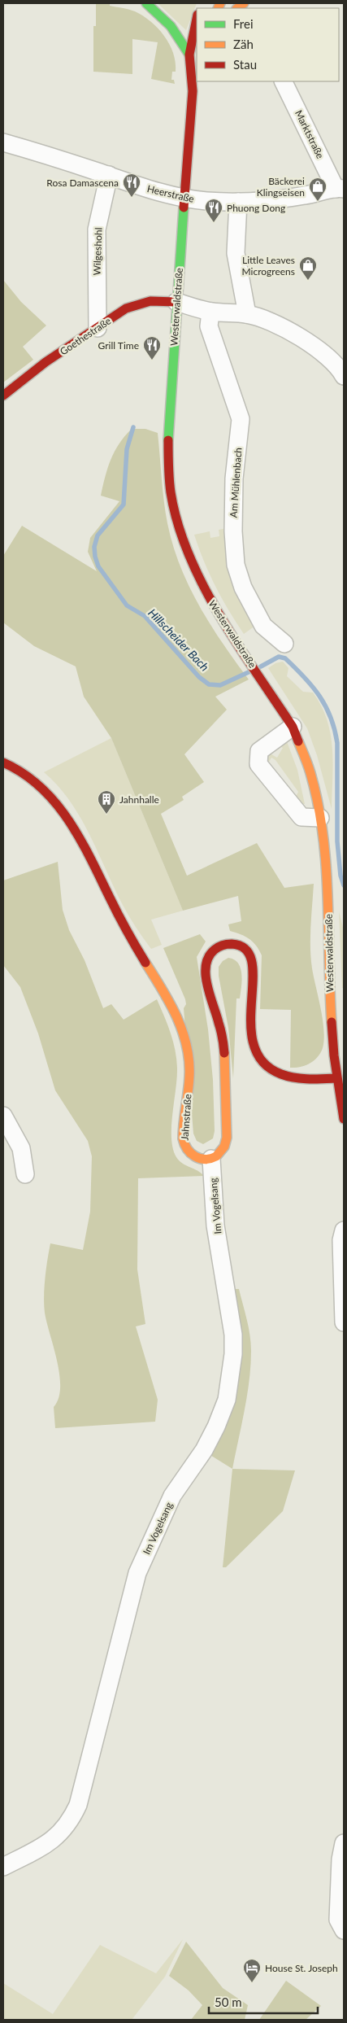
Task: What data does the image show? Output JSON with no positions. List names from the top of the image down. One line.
{"streets":{"main road":["Westerwaldstraße","Goethestraße","Jahnstraße"],"street":["Marktstraße","Heerstraße","Wilgeshohl","Am Mühlenbach","Im Vogelsang"]},"crossings":[["Marktstraße","Heerstraße"],["Heerstraße","Wilgeshohl"],["Heerstraße","Westerwaldstraße"],["Wilgeshohl","Goethestraße"],["Westerwaldstraße","Goethestraße"],["Jahnstraße","Im Vogelsang"]],"water":["Hillscheider Bach"],"places":{"restaurant":["Rosa Damascena","Phuong Dong","Grill Time"],"shop":["Bäckerei Klingseisen","Little Leaves Microgreens"],"building":["Jahnhalle"],"hotel":["House St. Joseph"]},"legend":["Frei","Zäh","Stau"],"scale_bar":"50 m"}
